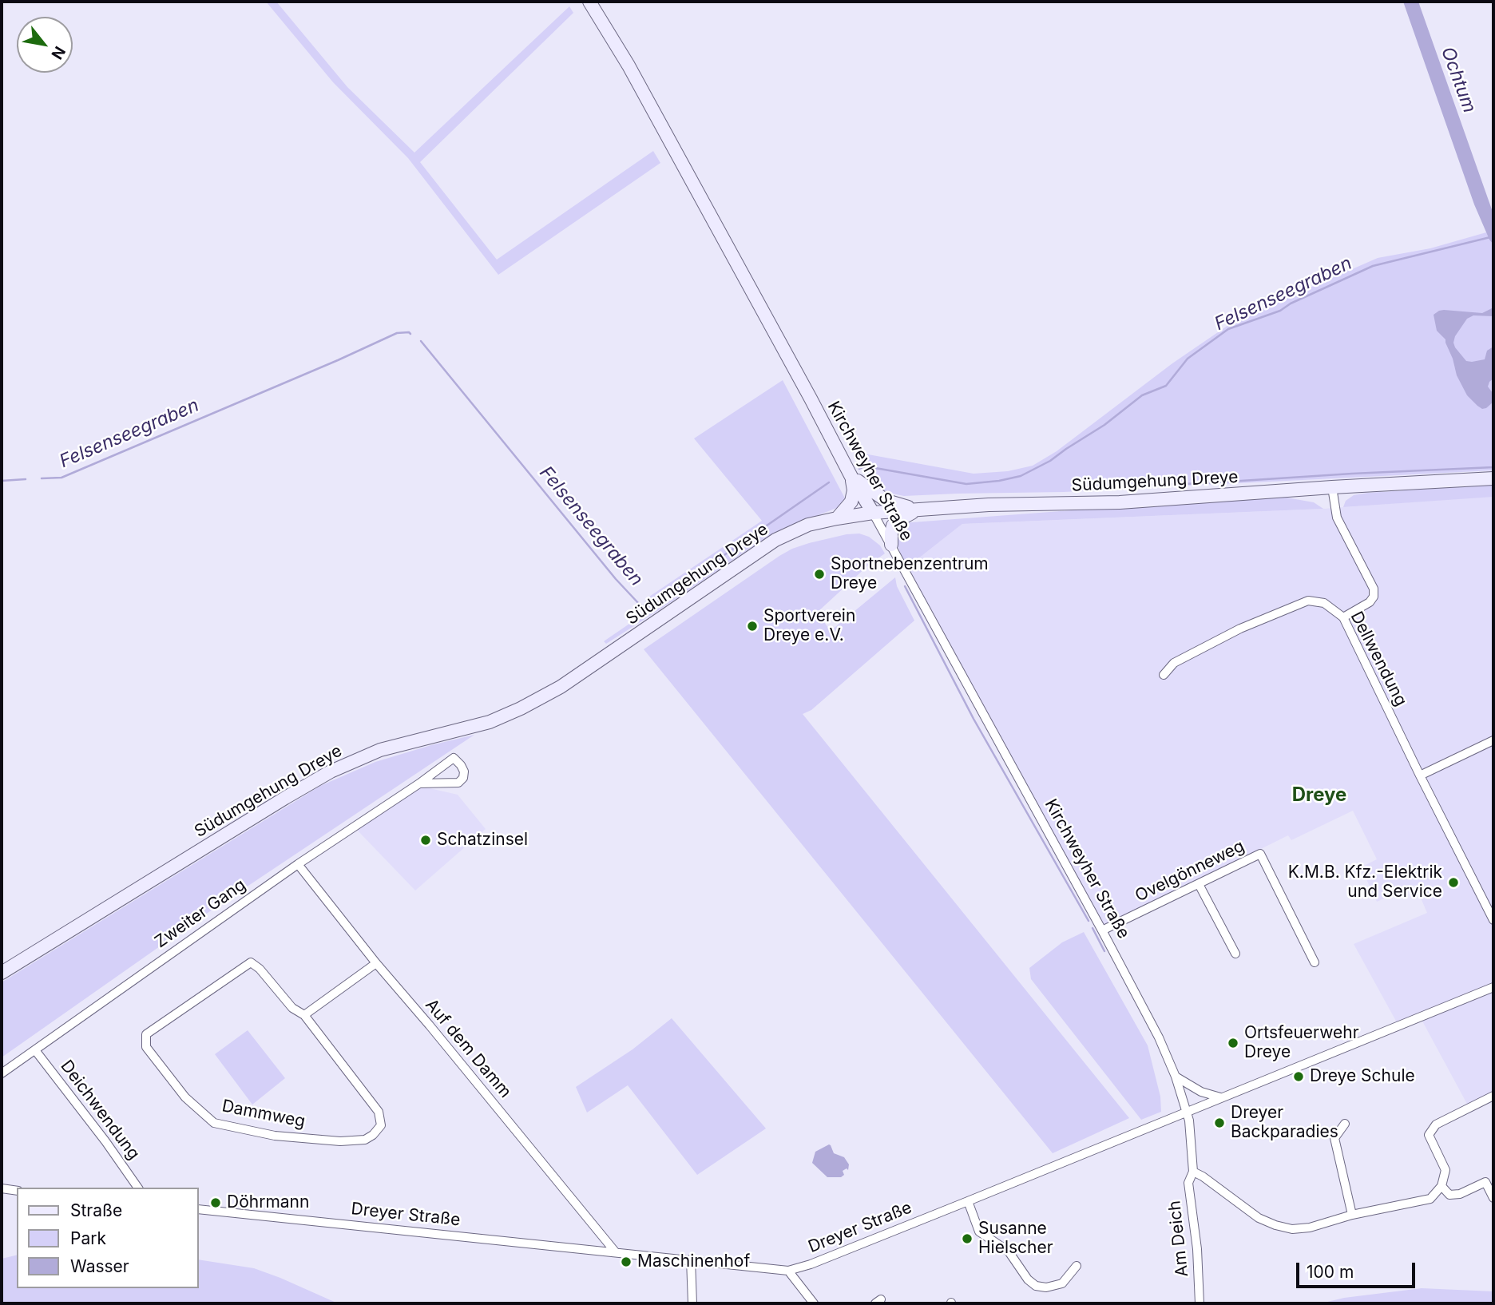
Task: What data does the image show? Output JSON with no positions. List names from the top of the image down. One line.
{"streets":{"main road":["Kirchweyher Straße","Südumgehung Dreye"],"street":["Dellwendung","Ovelgönneweg","Zweiter Gang","Auf dem Damm","Deichwendung","Dammweg","Dreyer Straße","Am Deich"]},"crossings":[["Kirchweyher Straße","Südumgehung Dreye"],["Kirchweyher Straße","Ovelgönneweg"],["Kirchweyher Straße","Dreyer Straße"],["Kirchweyher Straße","Am Deich"],["Zweiter Gang","Auf dem Damm"],["Zweiter Gang","Deichwendung"],["Auf dem Damm","Dreyer Straße"],["Dreyer Straße","Am Deich"]],"districts":["Dreye"],"water":["Ochtum","Felsenseegraben"],"places":["Sportnebenzentrum Dreye","Sportverein Dreye e.V.","Schatzinsel","K.M.B. Kfz.-Elektrik und Service","Ortsfeuerwehr Dreye","Dreye Schule","Dreyer Backparadies","Döhrmann","Susanne Hielscher","Maschinenhof"],"legend":["Straße","Park","Wasser"],"scale_bar":"100 m","north":"bottom right"}
